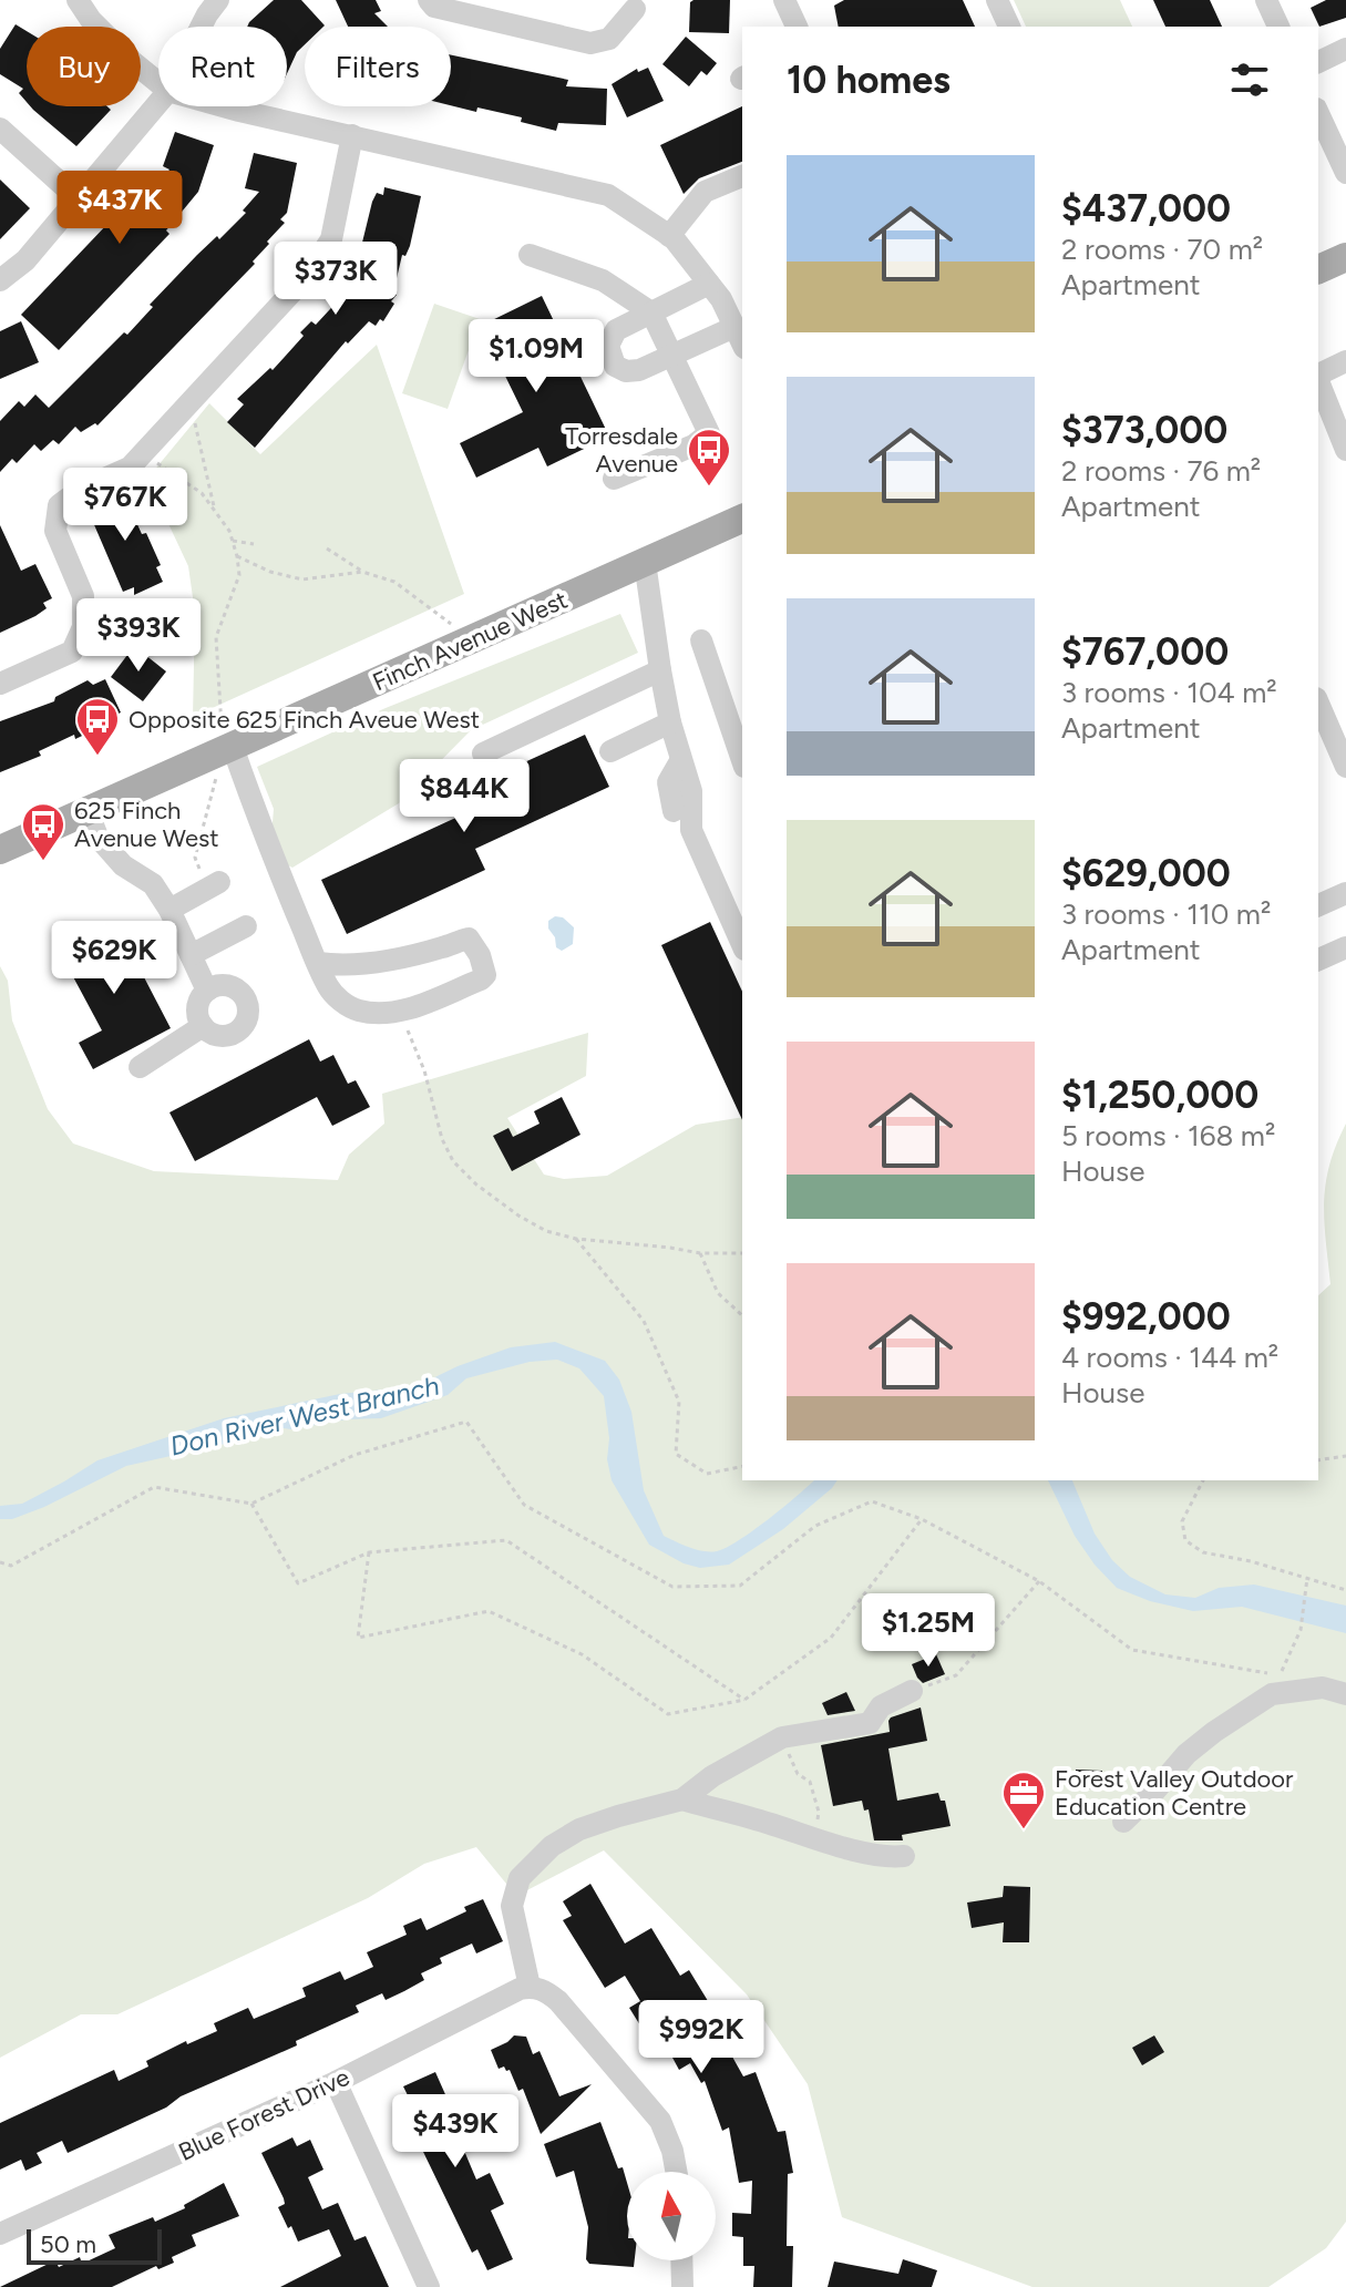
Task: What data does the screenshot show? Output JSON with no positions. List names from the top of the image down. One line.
{"streets":{"main road":["Finch Avenue West"],"street":["Blue Forest Drive"]},"water":["Don River West Branch"],"places":{"bus stop":["Torresdale Avenue","Opposite 625 Finch Aveue West","625 Finch Avenue West"],"office":["Forest Valley Outdoor Education Centre"]},"scale_bar":"50 m","north":"top","page":{"chip":["Buy","Rent","Filters"],"heading":"10 homes","list":[{"name":"$437,000","note":"2 rooms · 70 m² · Apartment"},{"name":"$373,000","note":"2 rooms · 76 m² · Apartment"},{"name":"$767,000","note":"3 rooms · 104 m² · Apartment"},{"name":"$629,000","note":"3 rooms · 110 m² · Apartment"},{"name":"$1,250,000","note":"5 rooms · 168 m² · House"},{"name":"$992,000","note":"4 rooms · 144 m² · House"}],"price":["$437K","$373K","$1.09M","$767K","$393K","$844K","$629K","$1.25M","$992K","$439K"],"scale":"50 m"}}
